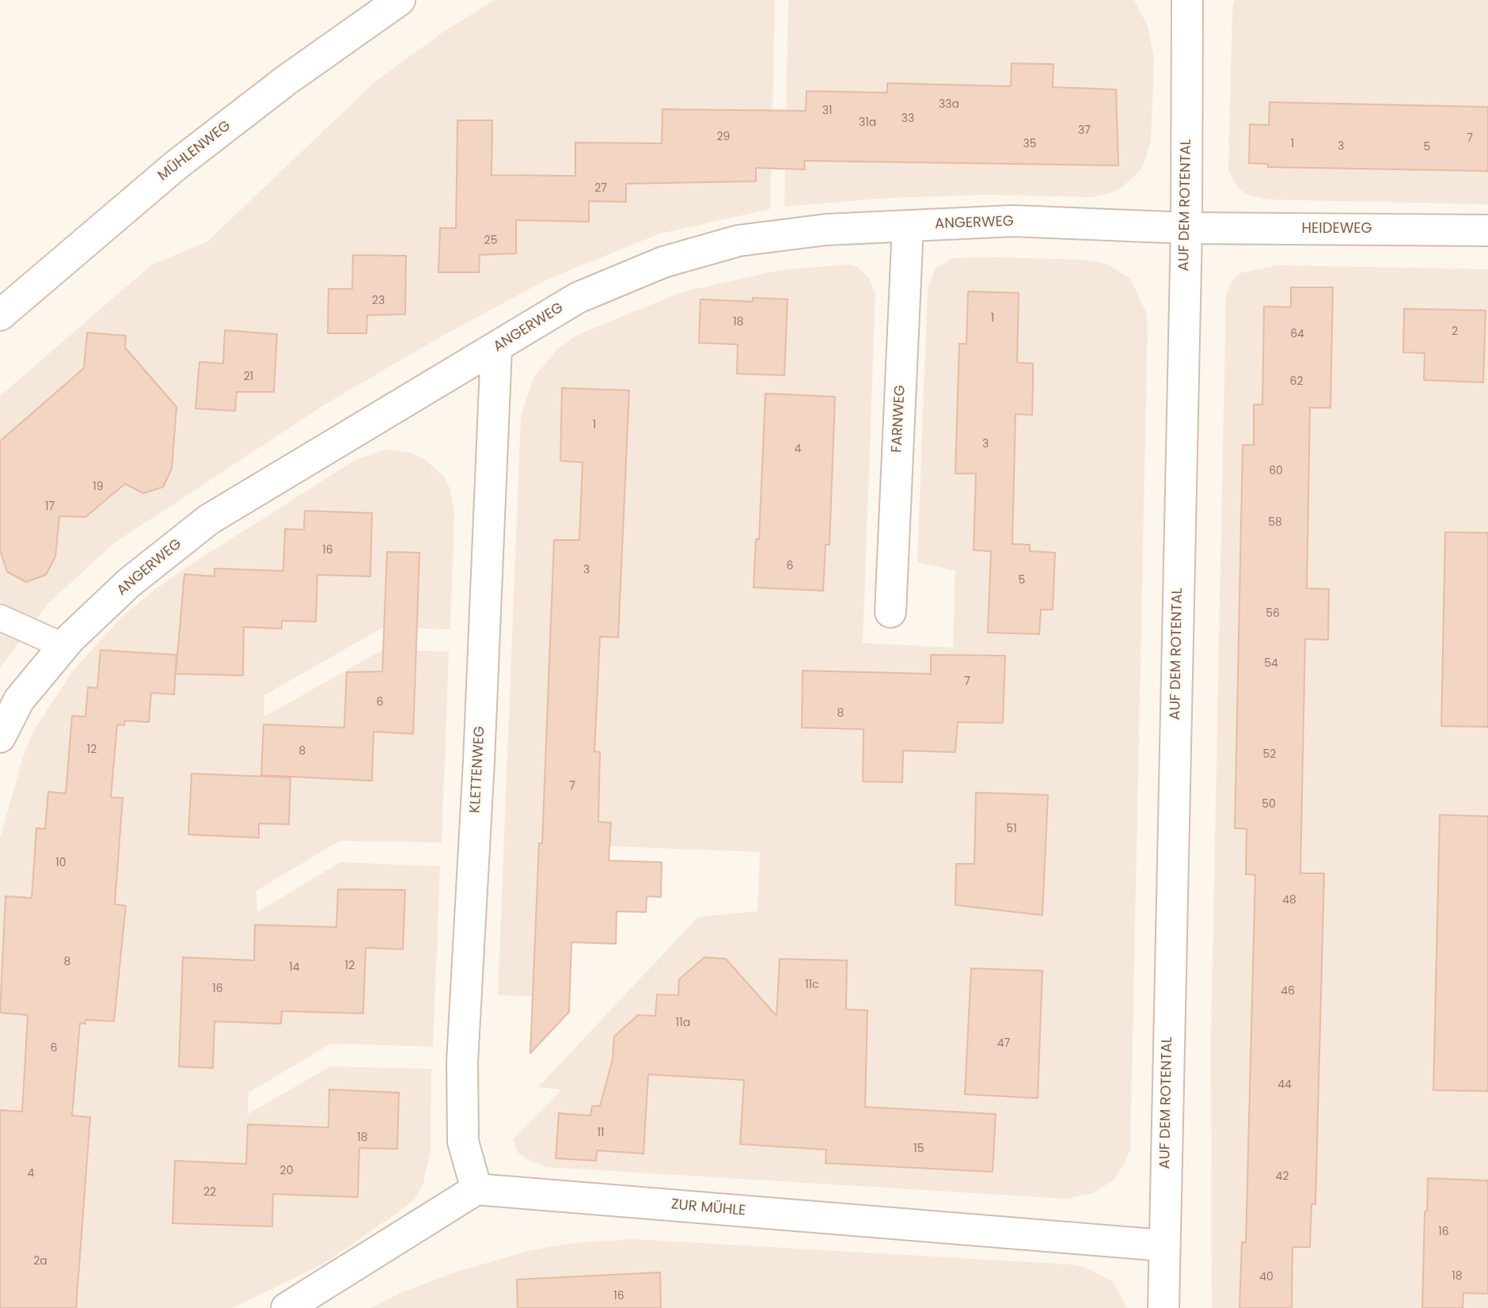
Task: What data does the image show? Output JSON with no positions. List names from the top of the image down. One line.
{"streets":{"street":["MÜHLENWEG","AUF DEM ROTENTAL","ANGERWEG","HEIDEWEG","FARNWEG","KLETTENWEG","ZUR MÜHLE"]},"crossings":[["AUF DEM ROTENTAL","ANGERWEG"],["AUF DEM ROTENTAL","HEIDEWEG"],["AUF DEM ROTENTAL","ZUR MÜHLE"],["ANGERWEG","HEIDEWEG"],["ANGERWEG","FARNWEG"],["ANGERWEG","KLETTENWEG"],["KLETTENWEG","ZUR MÜHLE"]],"house_numbers":["33a","31","33","31a","37","29","7","35","1","3","5","27","25","23","1","18","2","64","21","62","1","3","4","60","19","17","58","16","6","3","5","56","54","7","6","8","12","8","52","7","50","51","10","48","8","12","14","11c","16","46","11a","47","6","44","11","18","15","20","4","42","22","16","2a","18","40","16"]}
